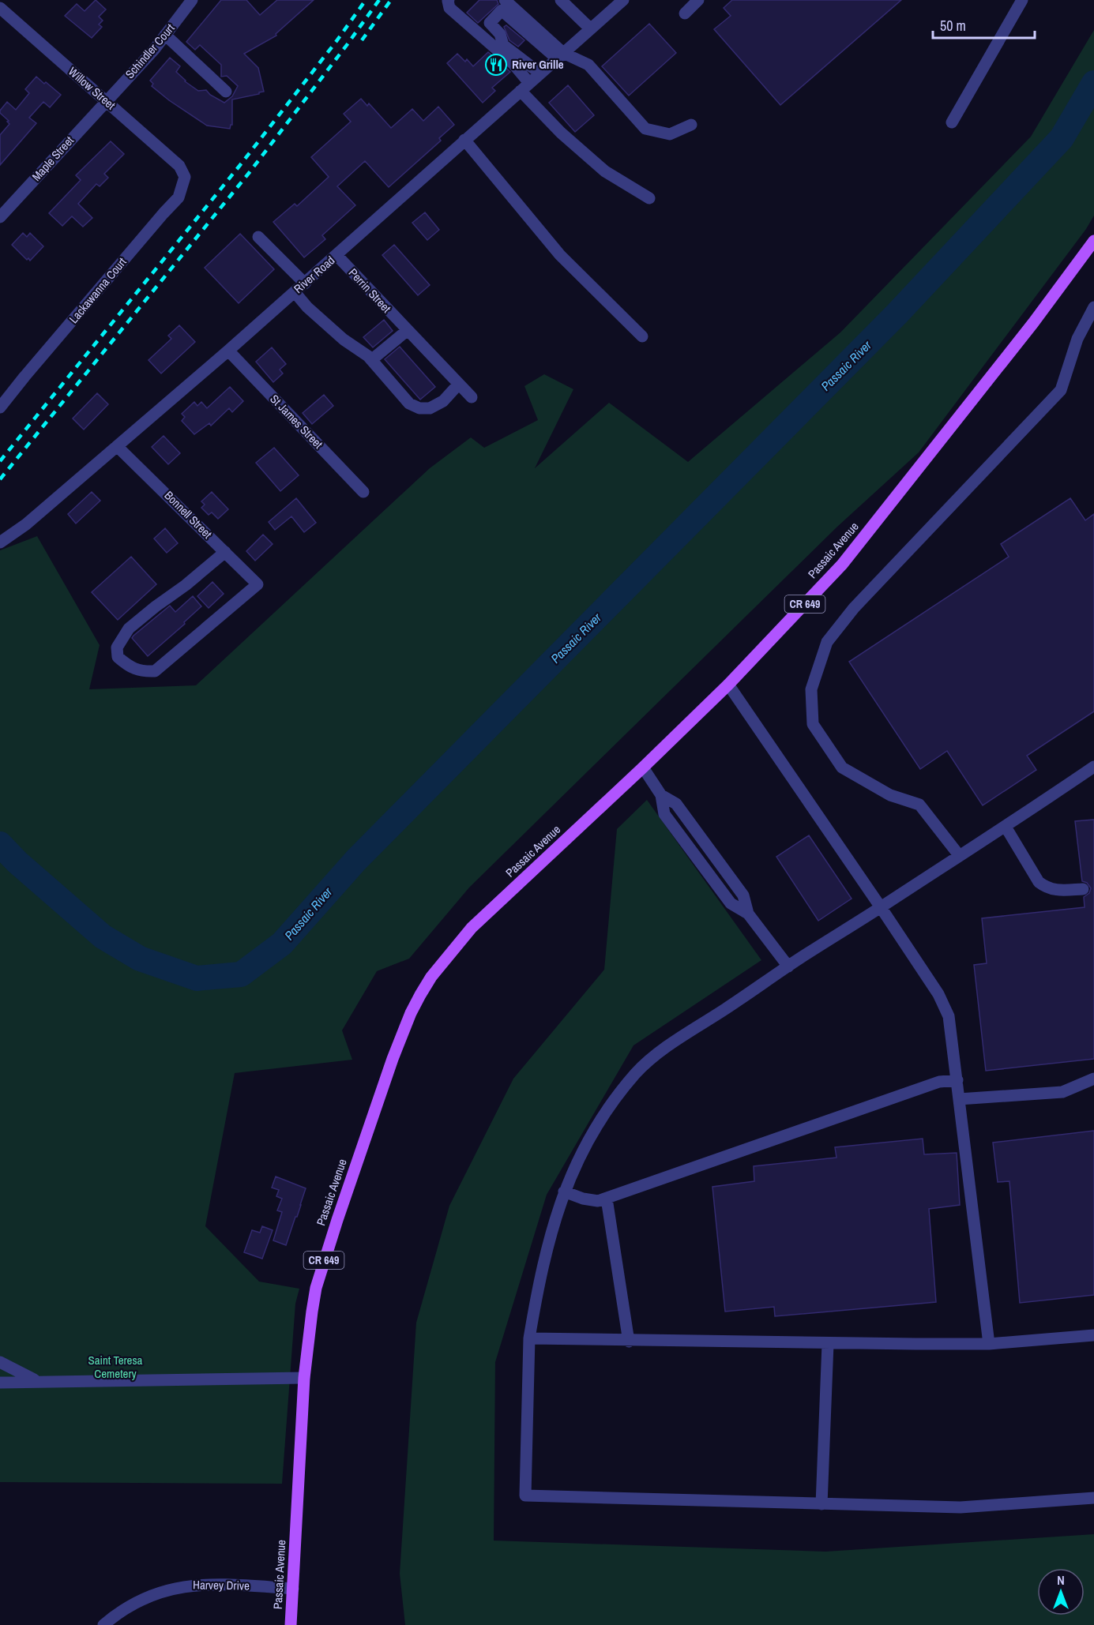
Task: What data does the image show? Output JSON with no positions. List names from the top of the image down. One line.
{"streets":{"main road":["Passaic Avenue","CR 649"],"street":["Schindler Court","Willow Street","Maple Street","River Road","Lackawanna Court","Perrin Street","St James Street","Bonnell Street","Harvey Drive"]},"crossings":[["Schindler Court","Willow Street"],["Schindler Court","Maple Street"],["Willow Street","Maple Street"],["Willow Street","Lackawanna Court"],["River Road","Perrin Street"],["River Road","St James Street"],["River Road","Bonnell Street"],["Passaic Avenue","Harvey Drive"]],"water":["Passaic River"],"parks":["Saint Teresa Cemetery"],"places":{"restaurant":["River Grille"]},"scale_bar":"50 m","north":"top"}
